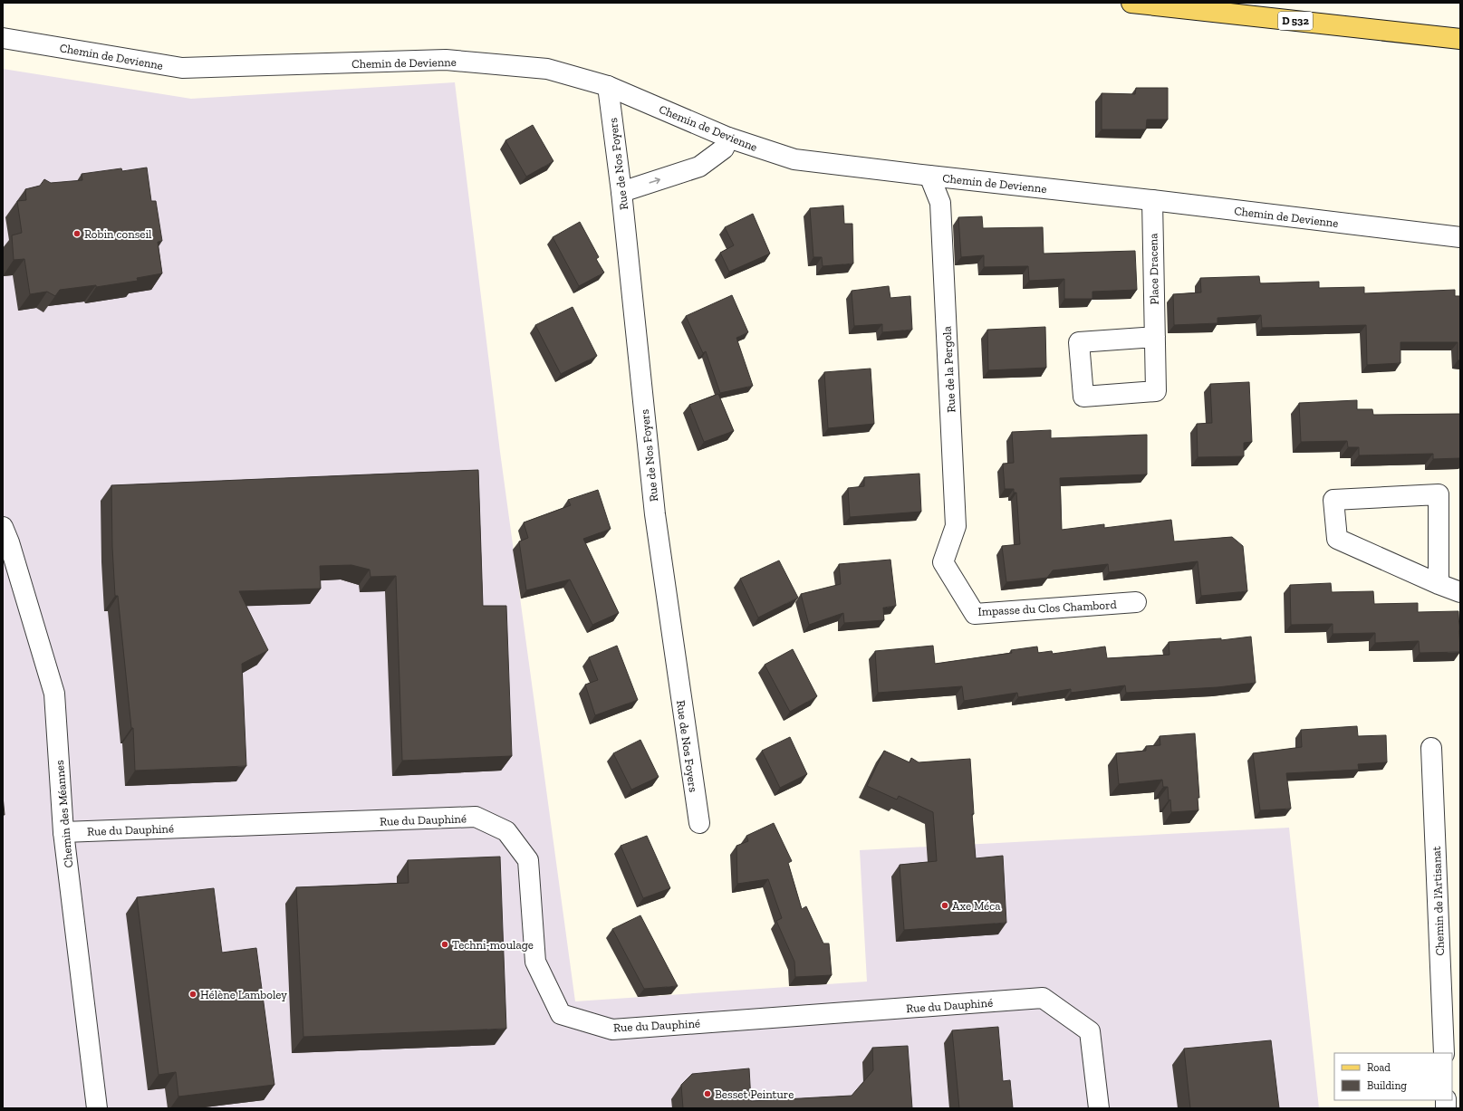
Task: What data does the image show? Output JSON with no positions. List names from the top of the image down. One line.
{"streets":{"main road":["D 532"],"street":["Chemin de Devienne","Rue de Nos Foyers","Place Dracena","Rue de la Pergola","Impasse du Clos Chambord","Chemin des Méannes","Rue du Dauphiné","Chemin de l'Artisanat"]},"crossings":[["Chemin de Devienne","Rue de Nos Foyers"],["Chemin de Devienne","Place Dracena"],["Chemin de Devienne","Rue de la Pergola"],["Rue de la Pergola","Impasse du Clos Chambord"],["Chemin des Méannes","Rue du Dauphiné"]],"places":["Robin conseil","Axe Méca","Techni-moulage","Hélène Lamboley","Besset Peinture"],"legend":["Road","Building"]}
